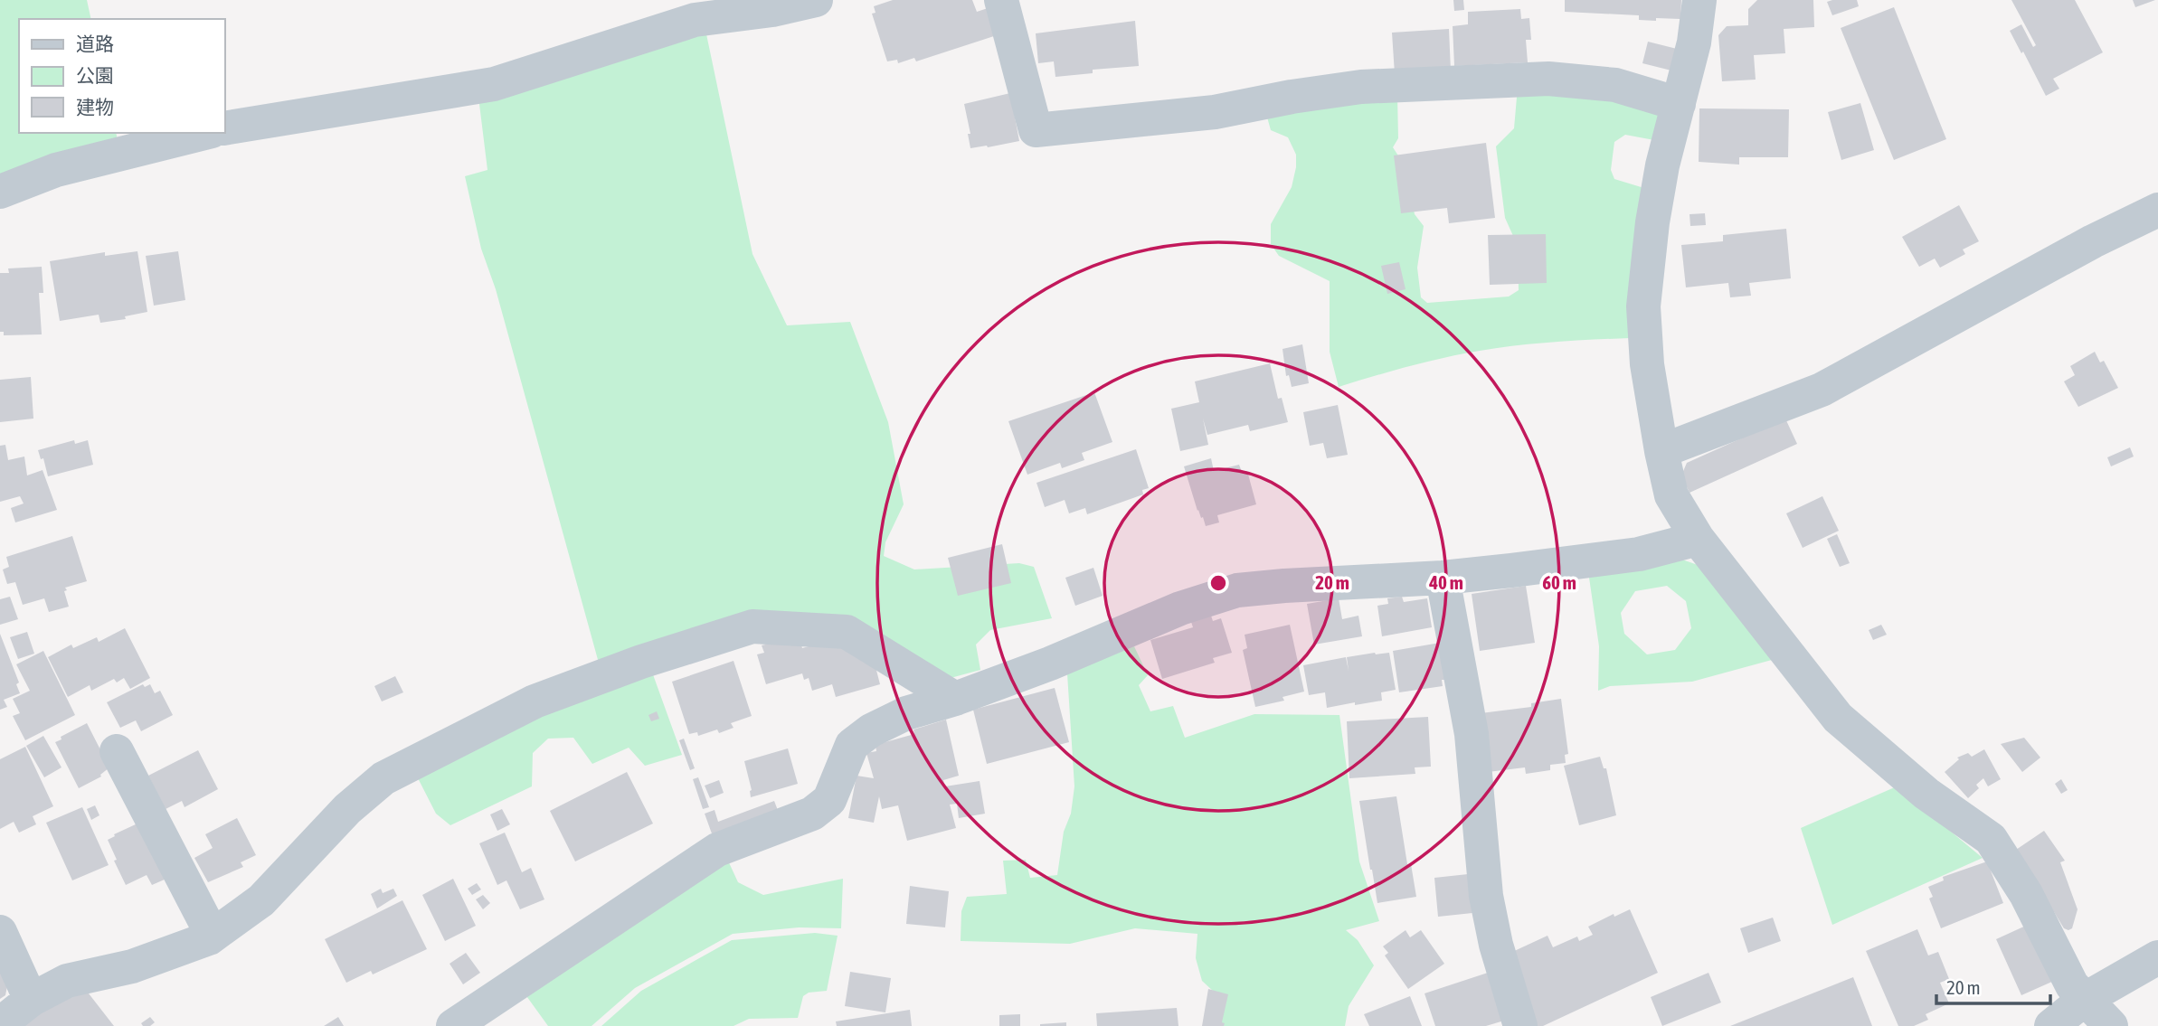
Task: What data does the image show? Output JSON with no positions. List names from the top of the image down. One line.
{"legend":["道路","公園","建物"],"scale_bar":"20 m","rings":["20 m","40 m","60 m"]}
